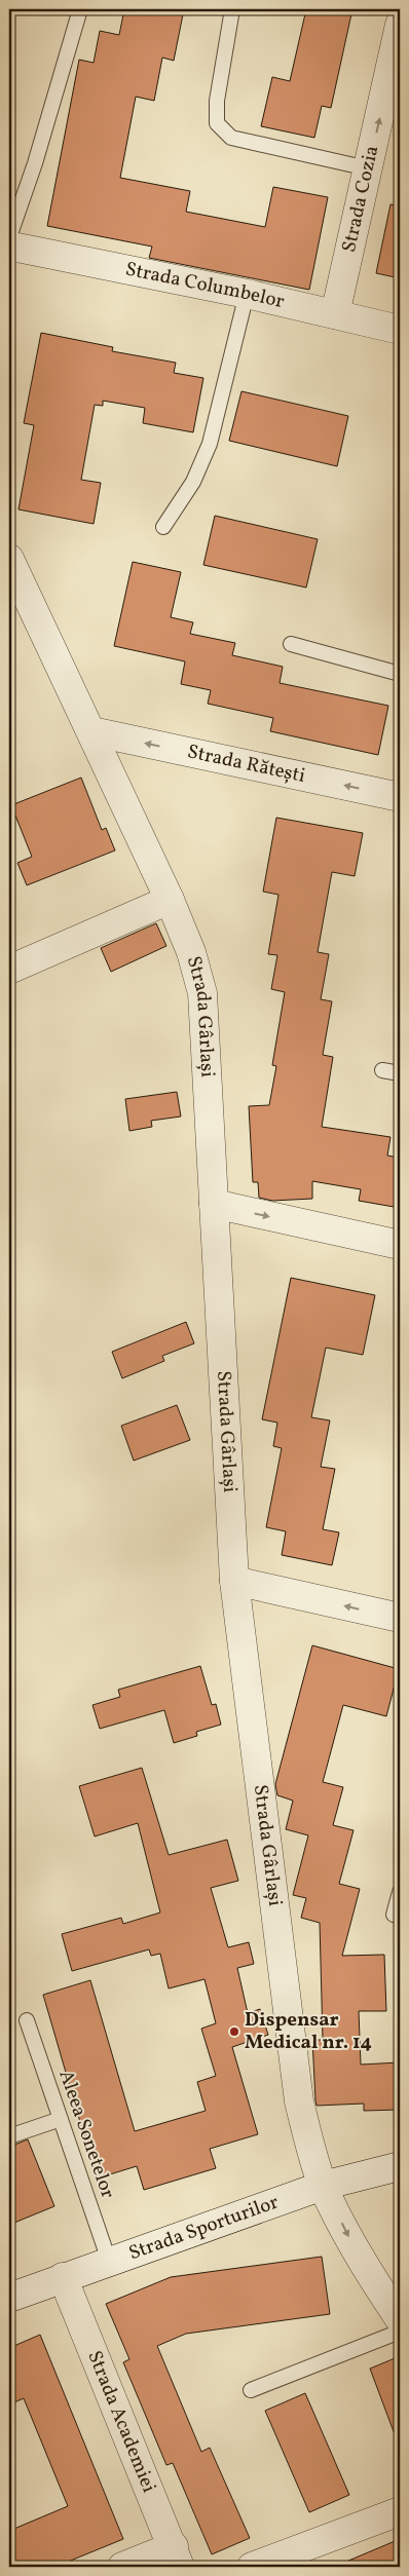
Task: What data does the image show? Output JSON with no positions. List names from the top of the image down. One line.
{"streets":{"street":["Strada Cozia","Strada Columbelor","Strada Rătești","Strada Gârlași","Strada Sporturilor","Strada Academiei"],"lane":["Aleea Sonetelor"]},"crossings":[["Strada Cozia","Strada Columbelor"],["Strada Rătești","Strada Gârlași"],["Strada Gârlași","Strada Sporturilor"],["Aleea Sonetelor","Strada Sporturilor"],["Strada Sporturilor","Strada Academiei"]],"one_way":["Strada Cozia","Strada Rătești"],"places":["Dispensar Medical nr. 14"]}
